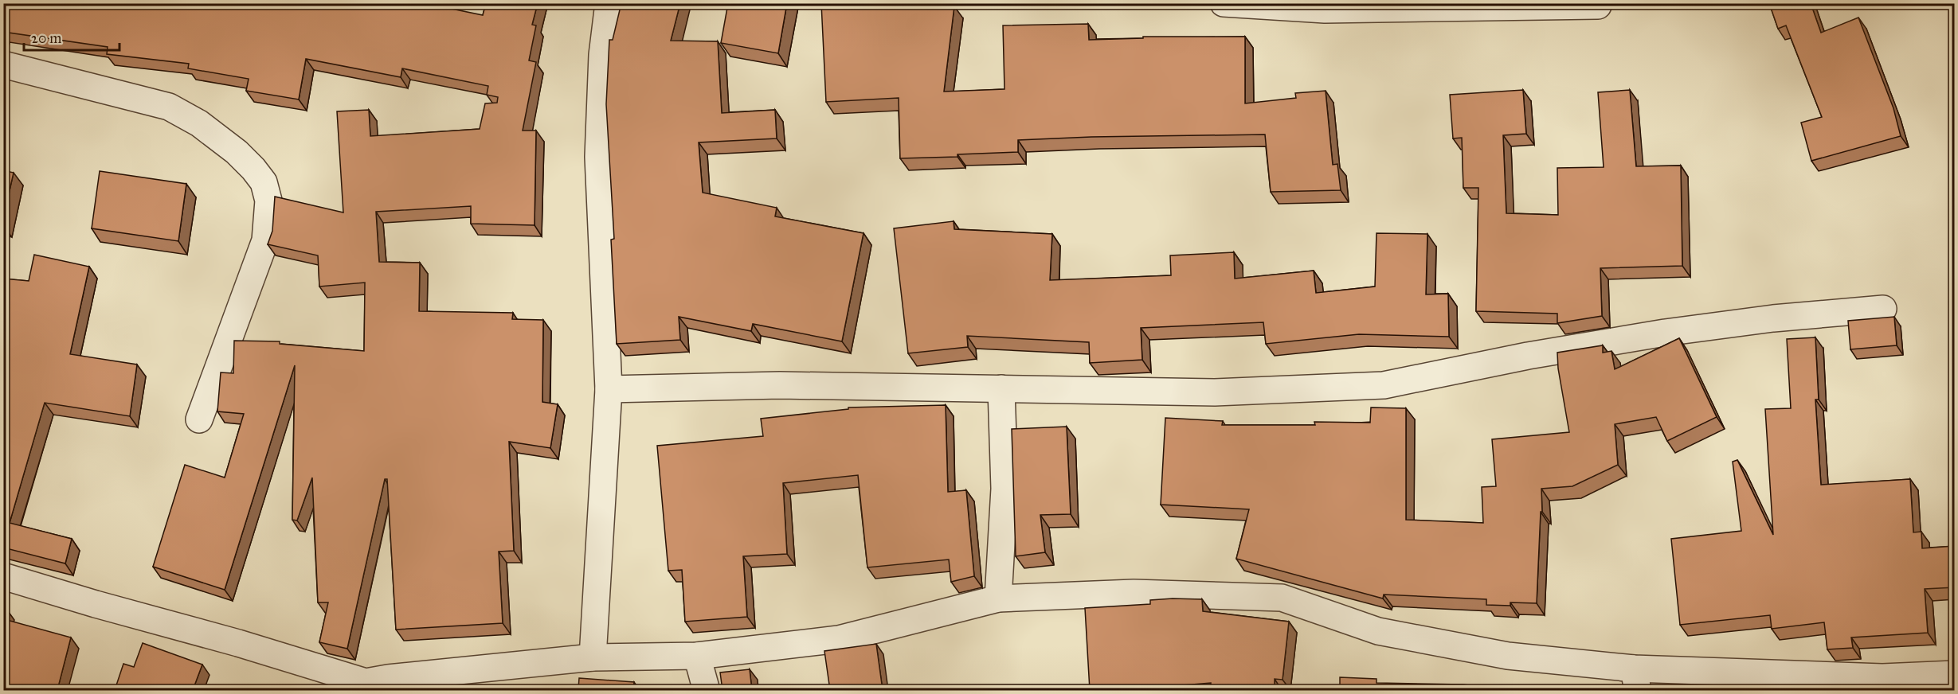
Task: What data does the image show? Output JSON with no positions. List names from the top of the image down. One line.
{"scale_bar":"20 m"}
